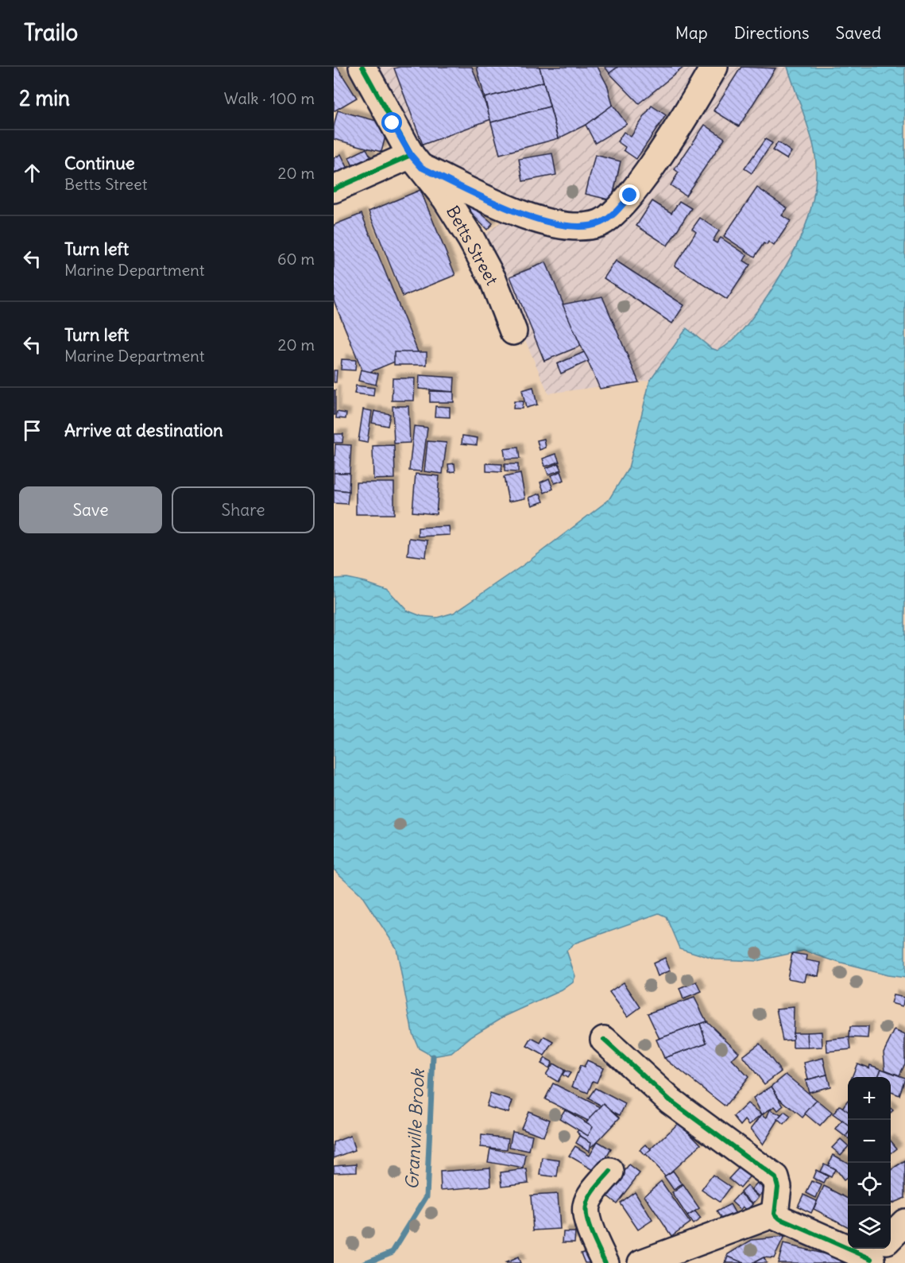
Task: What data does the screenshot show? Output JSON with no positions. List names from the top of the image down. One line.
{"streets":{"street":["Betts Street"]},"water":["Granville Brook"],"page":{"header":"Trailo","nav":["Map","Directions","Saved"],"heading":["2 min","Walk · 100 m"],"list":[["Continue","Betts Street","20 m"],["Turn left","Marine Department","60 m"],["Turn left","Marine Department","20 m"],"Arrive at destination"],"buttons":["Save","Share"],"map_buttons":["+","−"]}}
